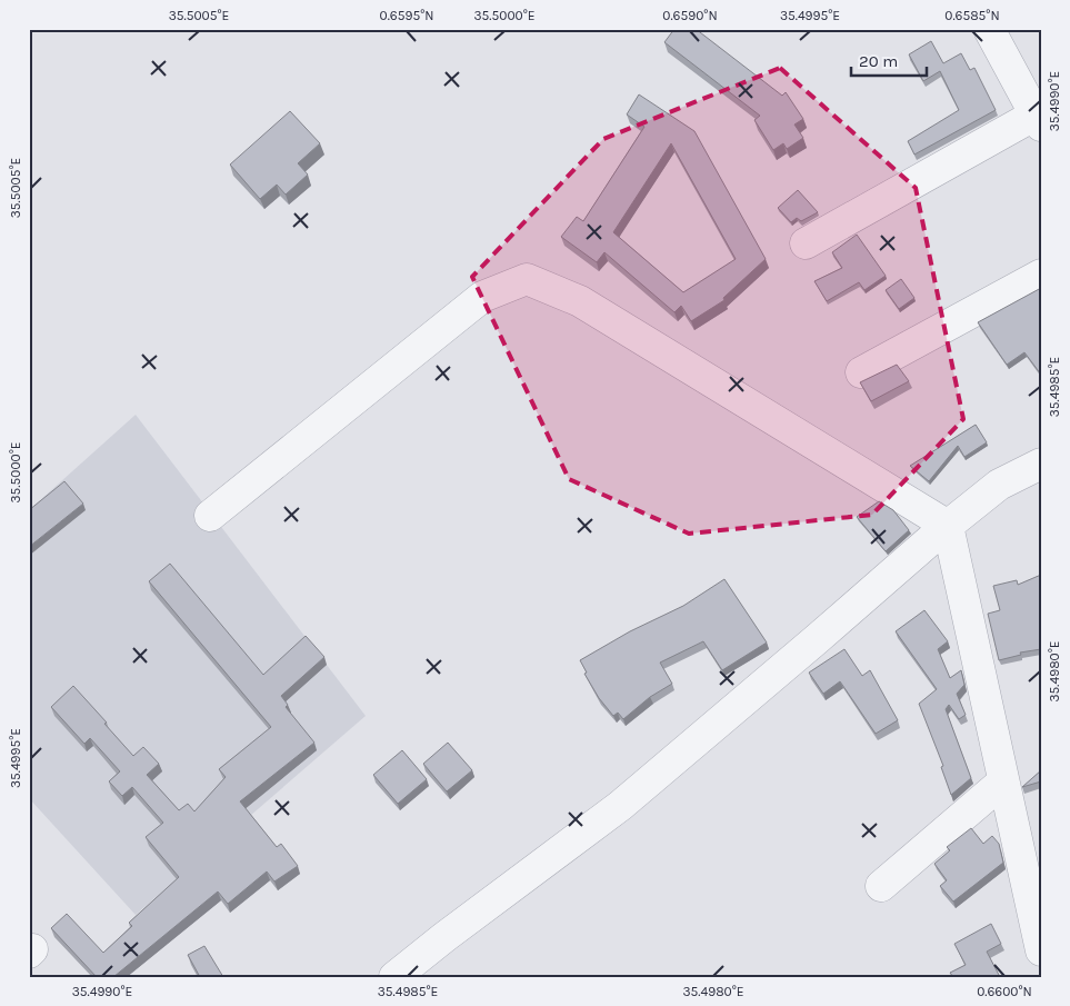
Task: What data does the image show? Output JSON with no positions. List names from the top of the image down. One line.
{"scale_bar":"20 m","coordinates":["35.5005°E","0.6595°N","35.5000°E","0.6590°N","35.4995°E","0.6585°N","35.4990°E","35.4985°E","35.4980°E","0.6600°N"]}
